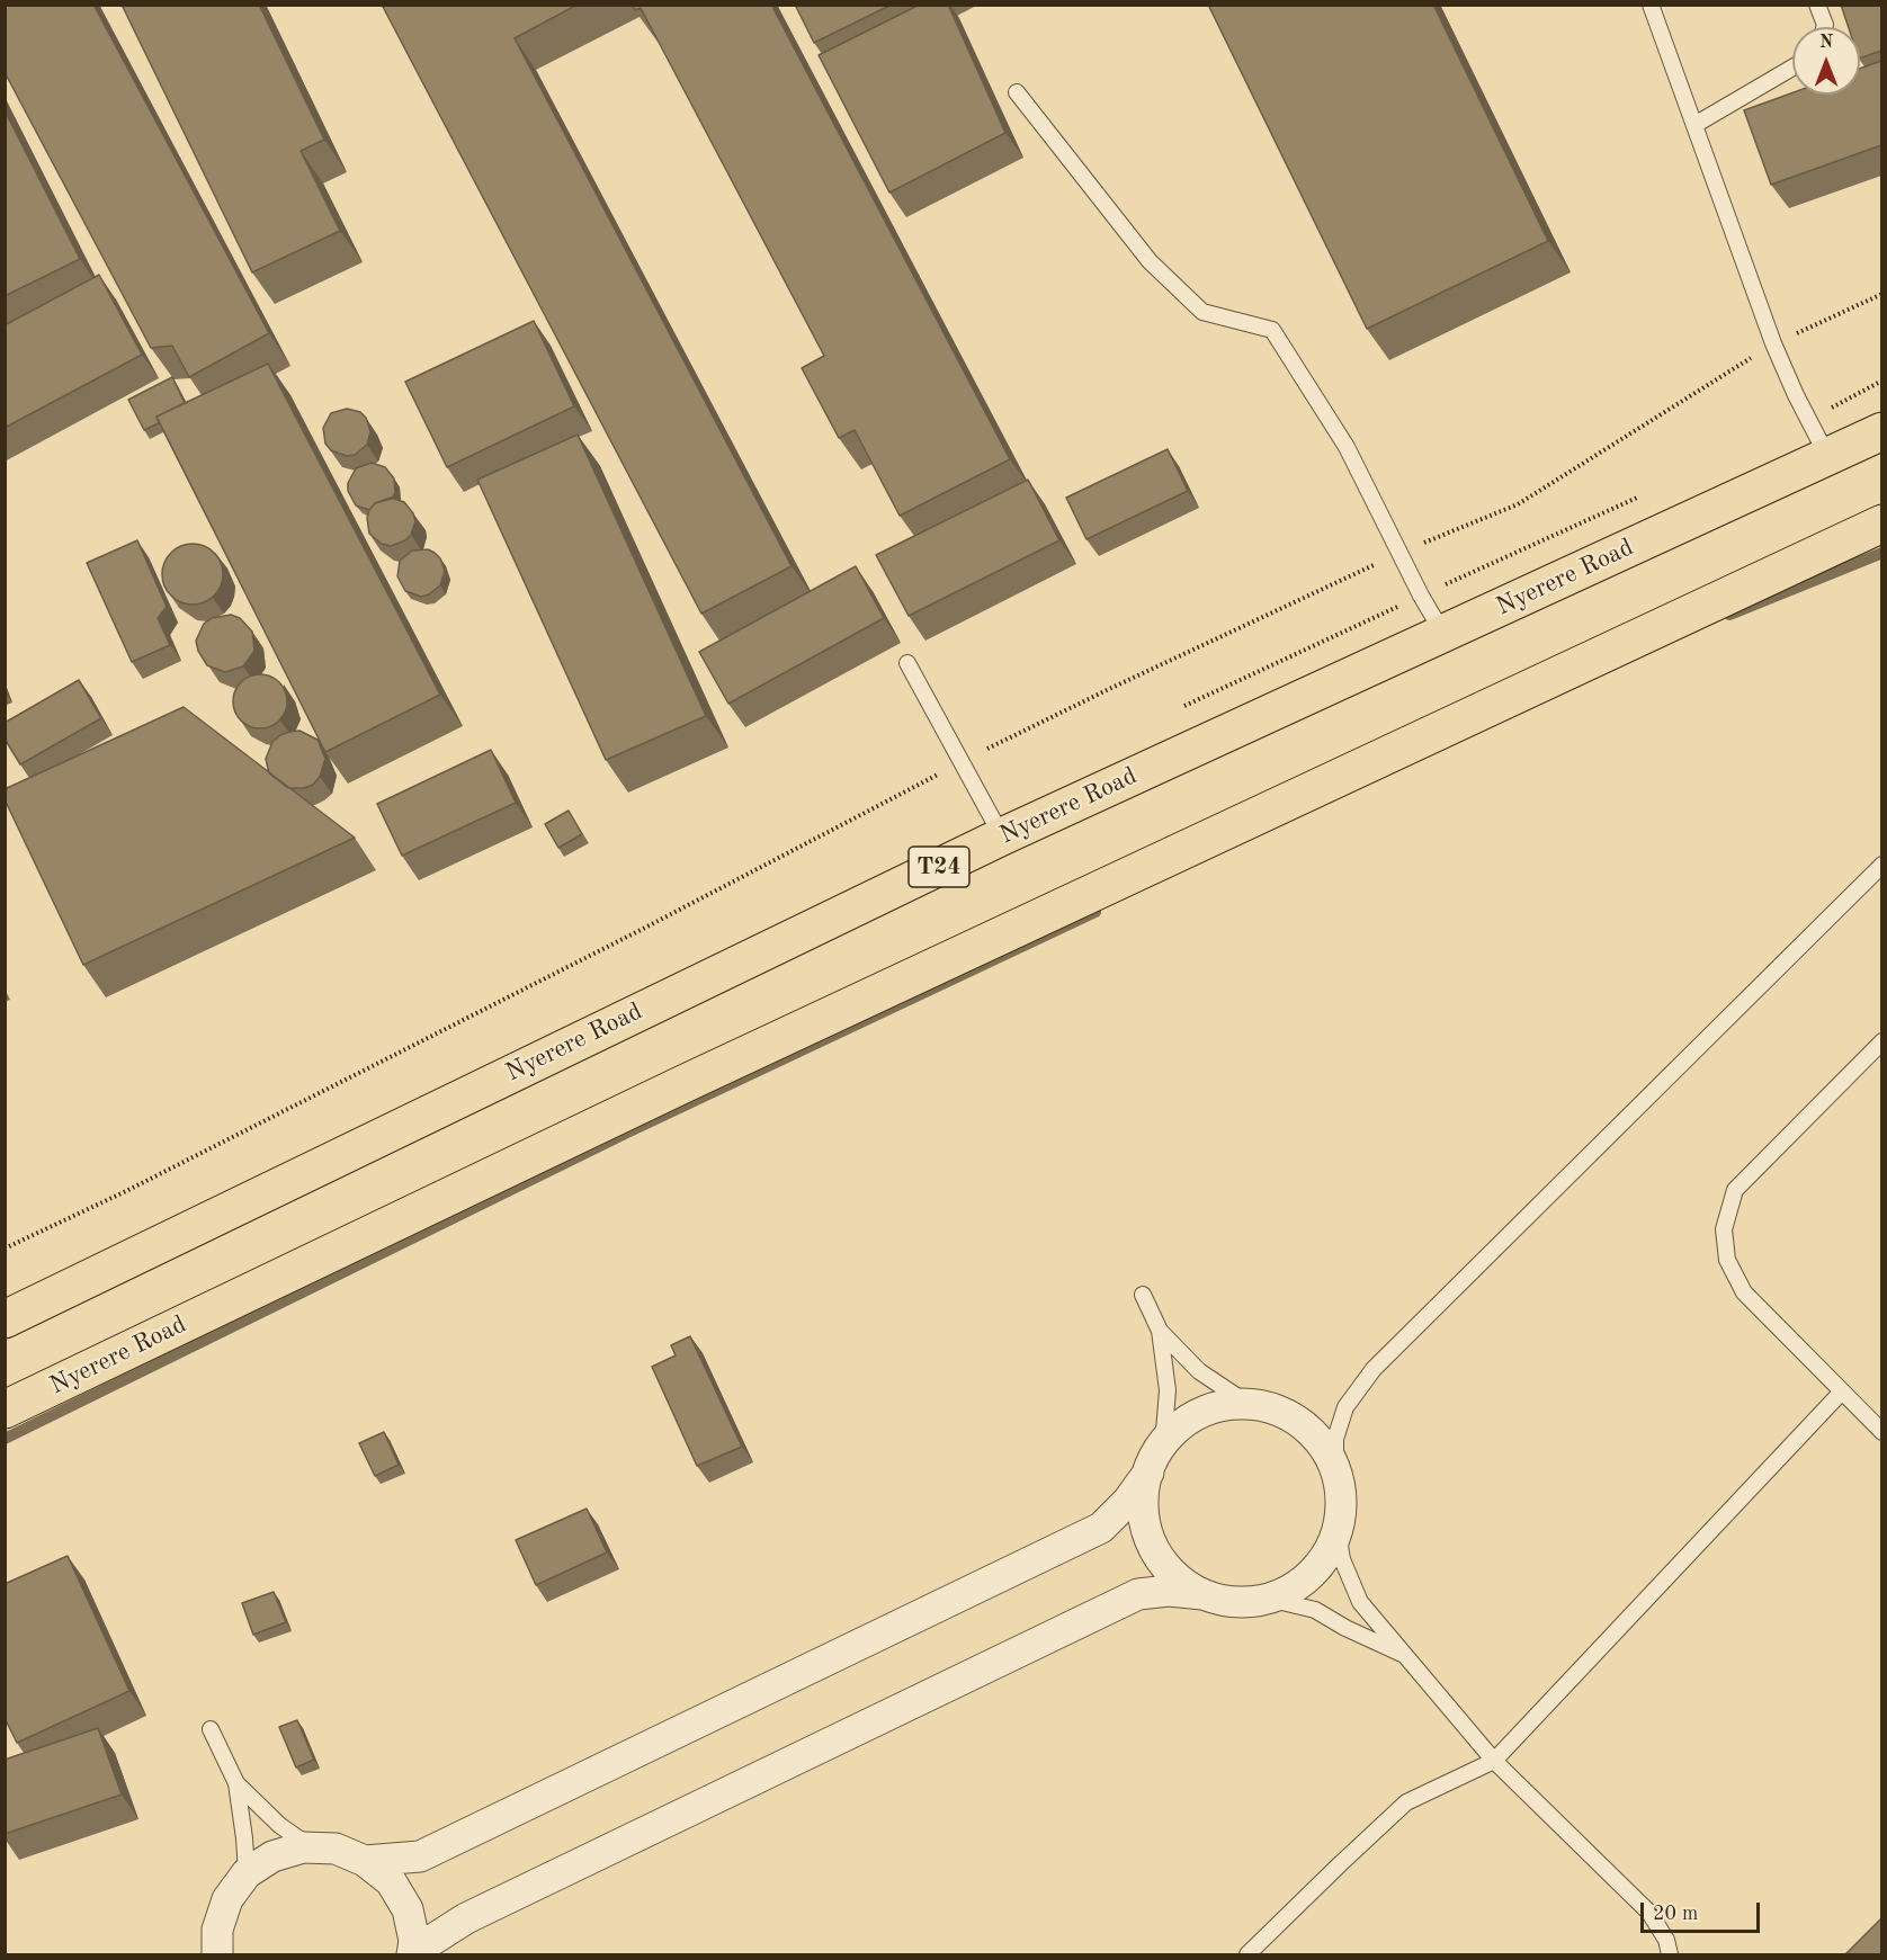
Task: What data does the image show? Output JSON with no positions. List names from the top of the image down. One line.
{"streets":{"highway":["Nyerere Road","T24"]},"scale_bar":"20 m","north":"top"}
